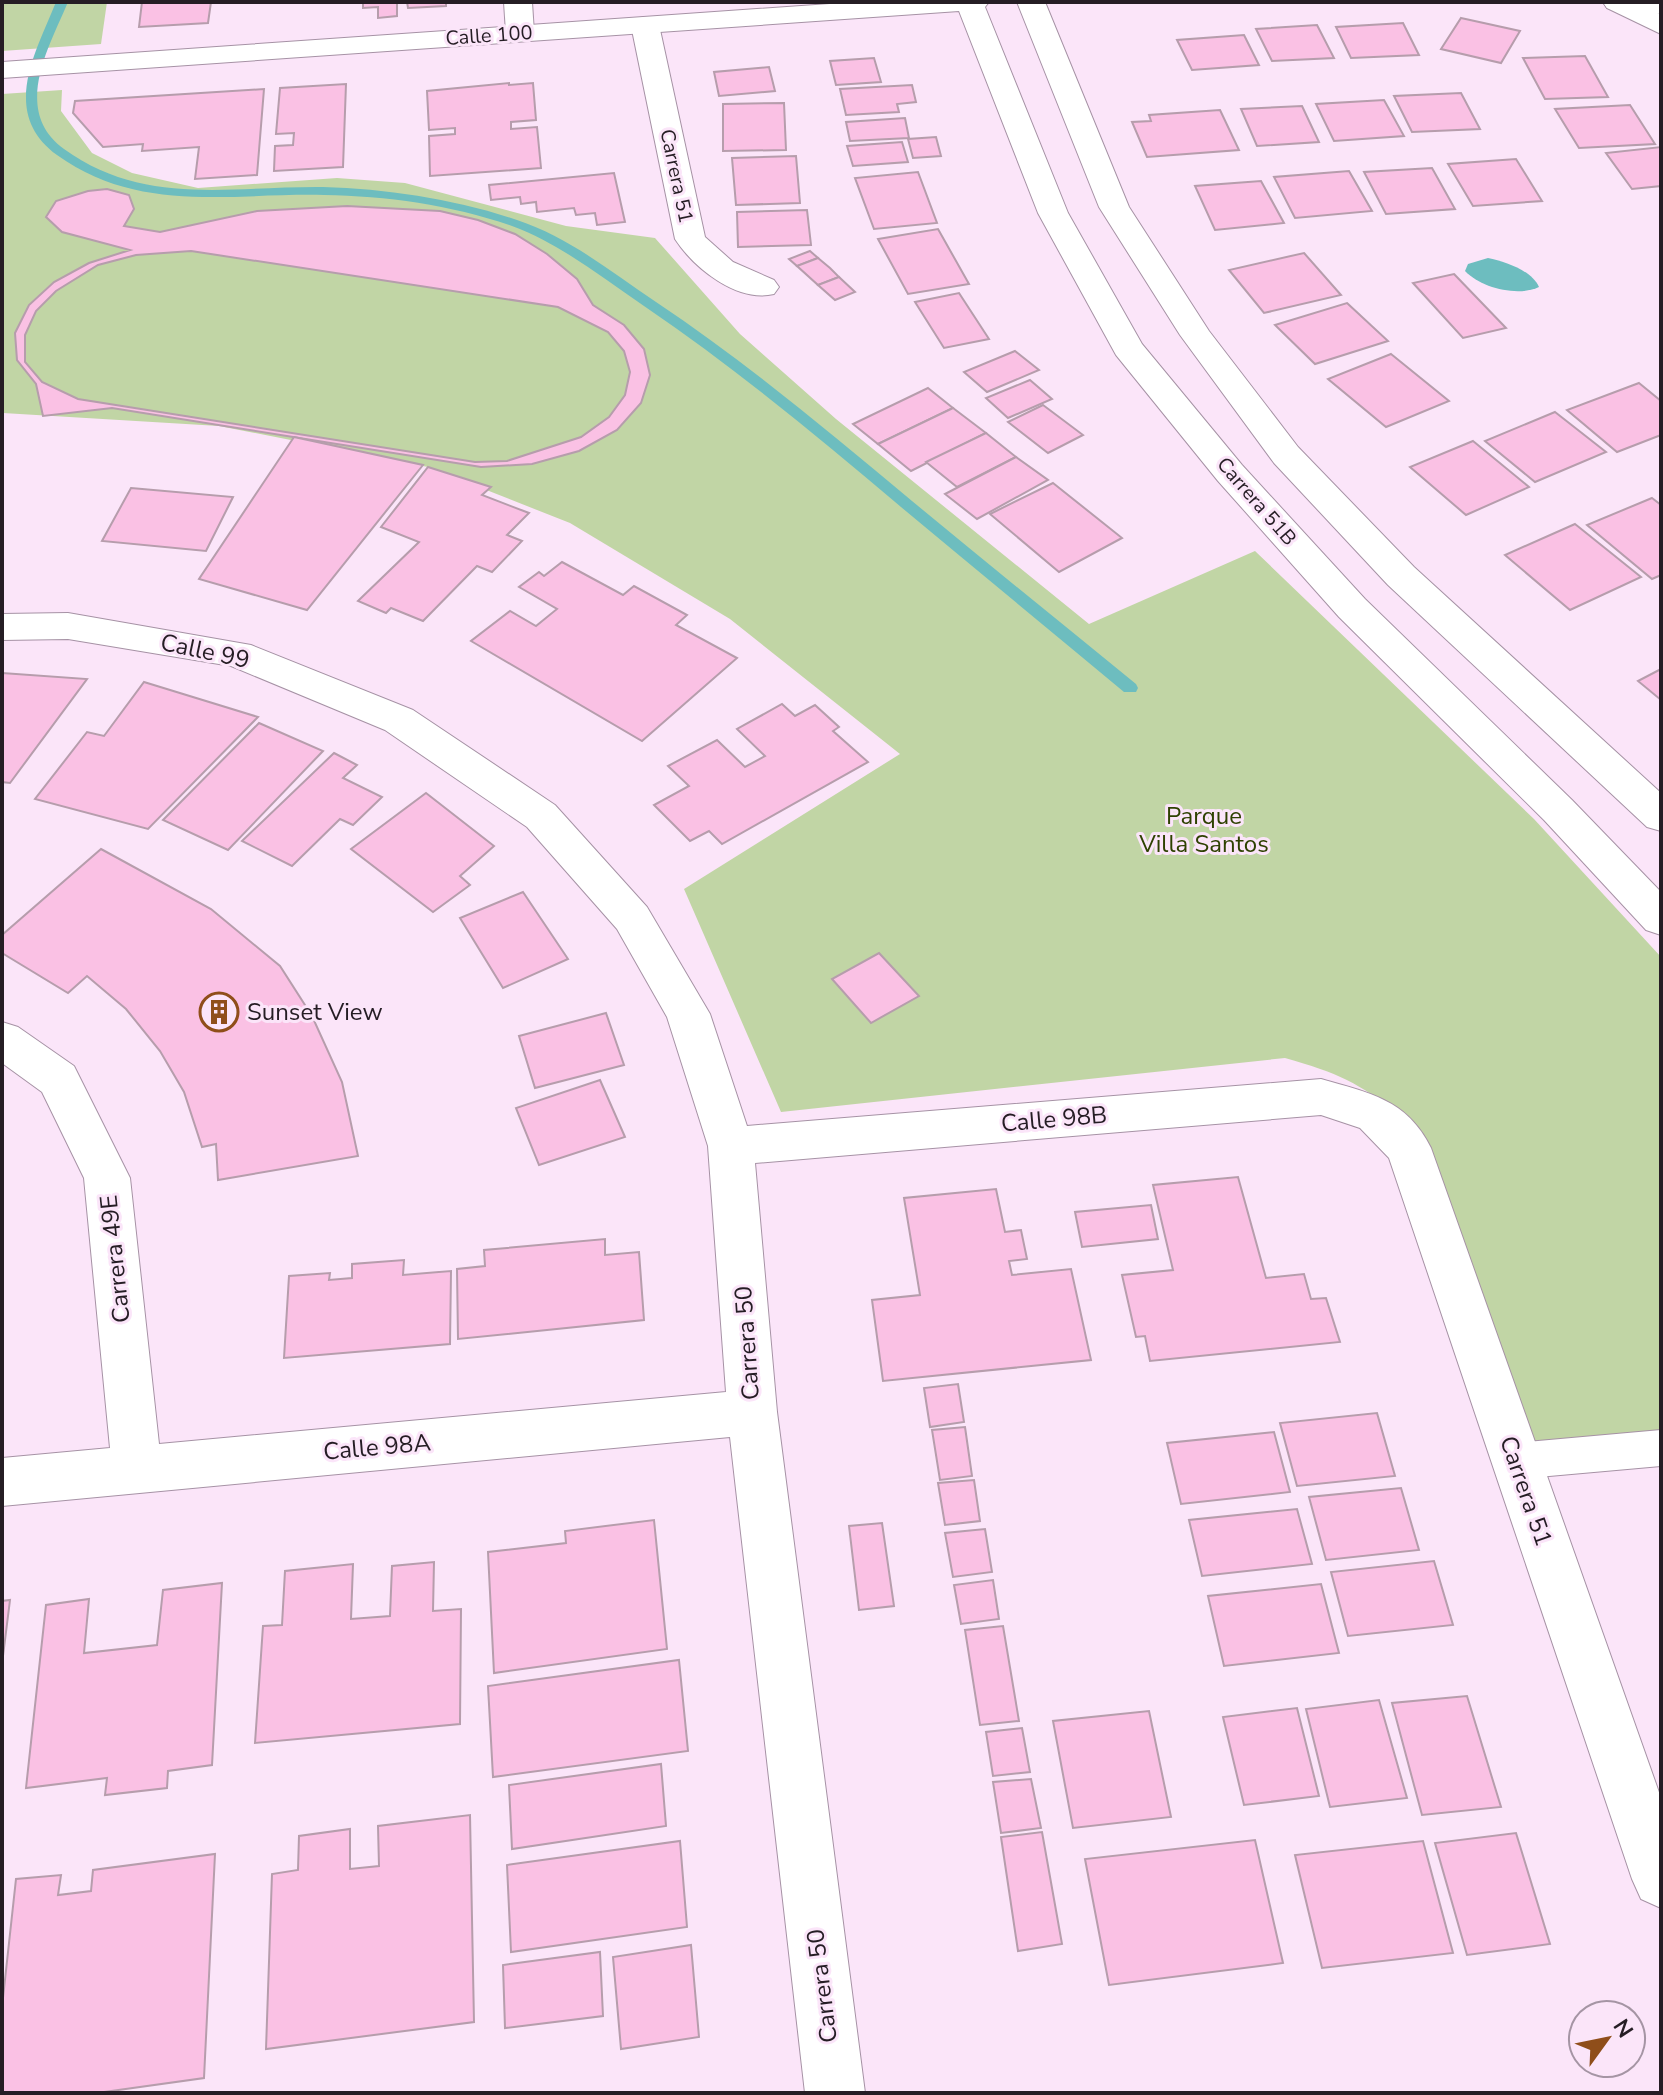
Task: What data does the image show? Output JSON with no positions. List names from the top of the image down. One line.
{"streets":{"street":["Calle 100","Carrera 51","Carrera 51B","Calle 99","Calle 98B","Carrera 49E","Carrera 50","Calle 98A"]},"crossings":[["Calle 100","Carrera 51"],["Calle 100","Carrera 51B"],["Carrera 51","Calle 98B"],["Calle 99","Carrera 50"],["Calle 98B","Carrera 50"],["Carrera 49E","Calle 98A"],["Carrera 50","Calle 98A"]],"parks":["Parque Villa Santos"],"places":{"building":["Sunset View"]},"north":"top right"}
